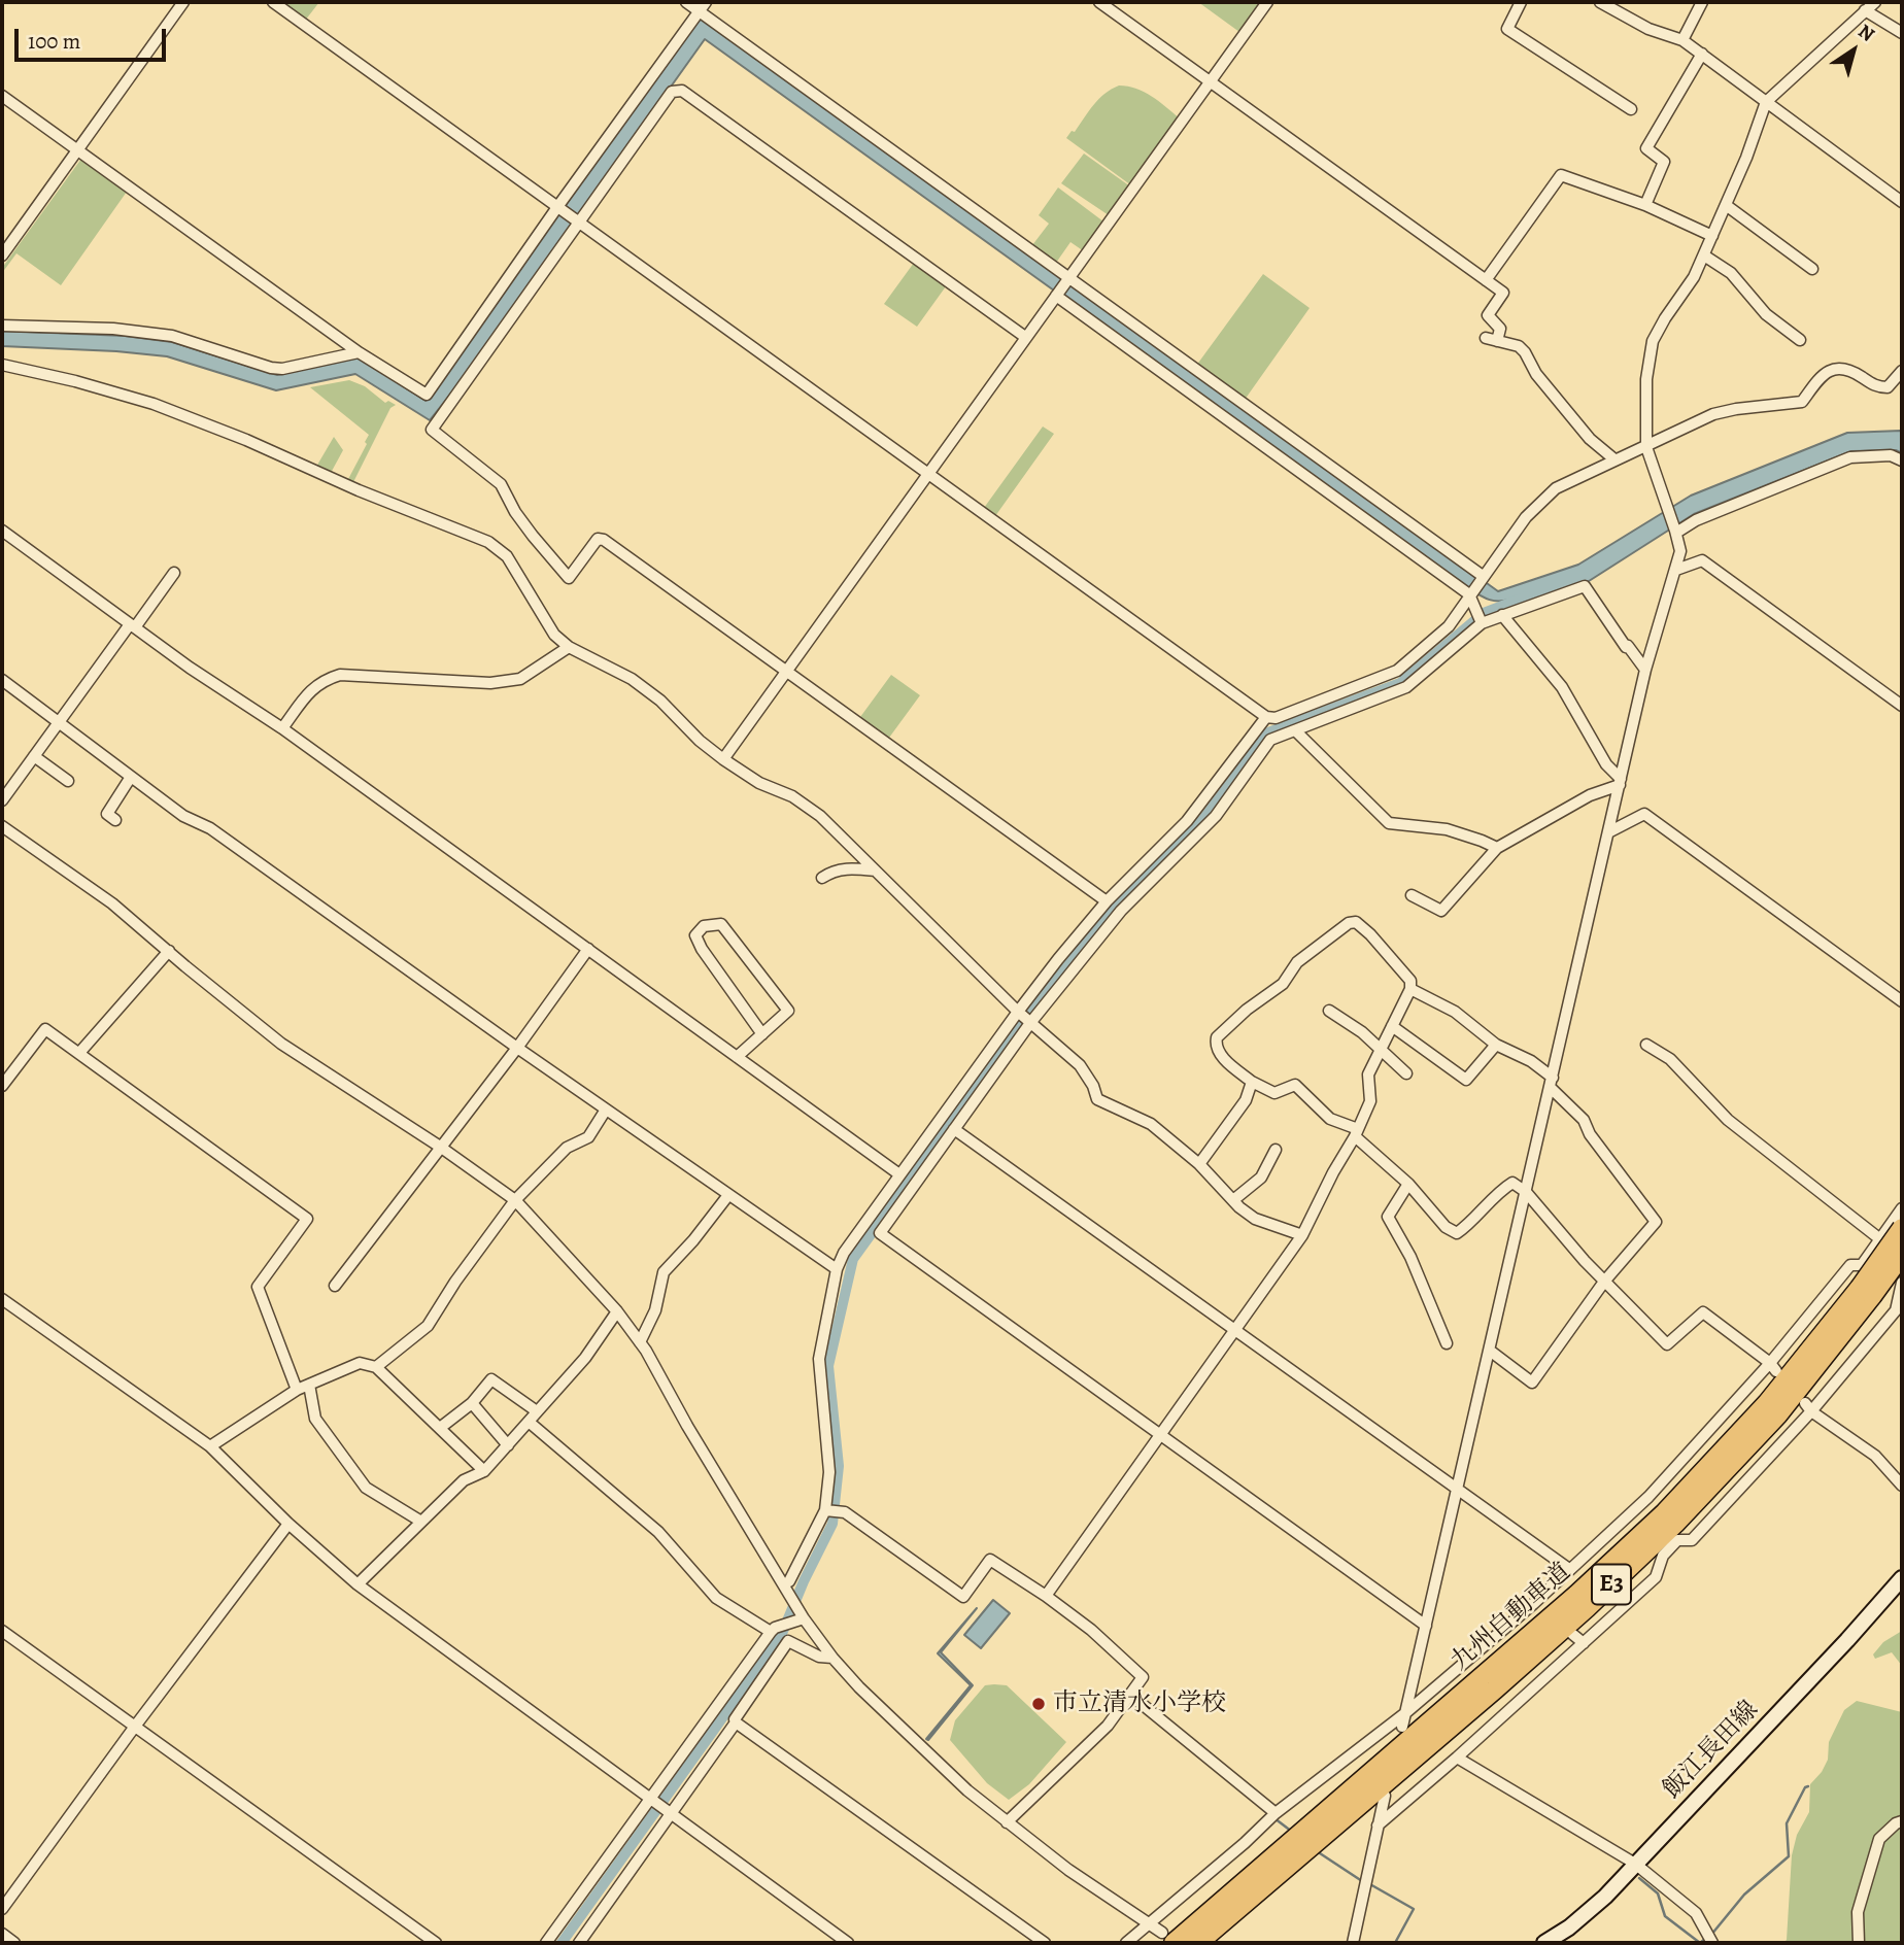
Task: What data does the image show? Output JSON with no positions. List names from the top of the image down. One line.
{"streets":{"highway":["E3","九州自動車道"],"main road":["飯江長田線"]},"places":["市立清水小学校"],"scale_bar":"100 m","north":"top right"}
